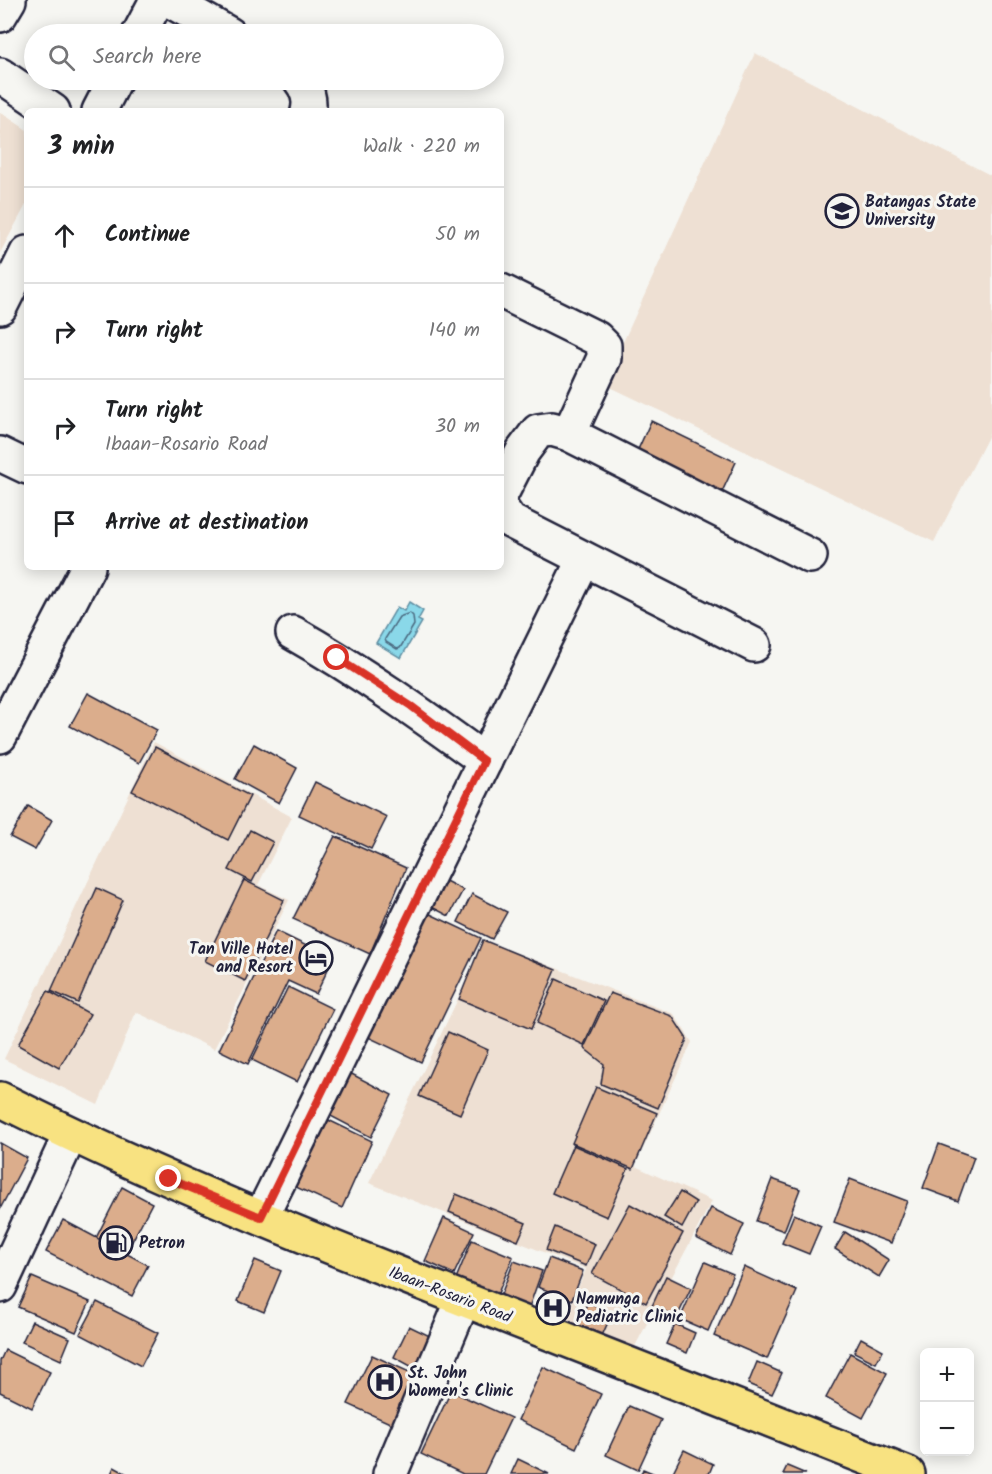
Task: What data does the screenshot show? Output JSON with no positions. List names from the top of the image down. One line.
{"streets":{"main road":["Ibaan-Rosario Road"]},"places":{"school or university":["Batangas State University"],"hotel":["Tan Ville Hotel and Resort"],"fuel station":["Petron"],"hospital":["Namunga Pediatric Clinic","St. John Women's Clinic"]},"page":{"search":"Search here","heading":["3 min","Walk · 220 m"],"list":[["Continue","50 m"],["Turn right","140 m"],["Turn right","Ibaan-Rosario Road","30 m"],"Arrive at destination"],"map_buttons":["+","−"]}}
